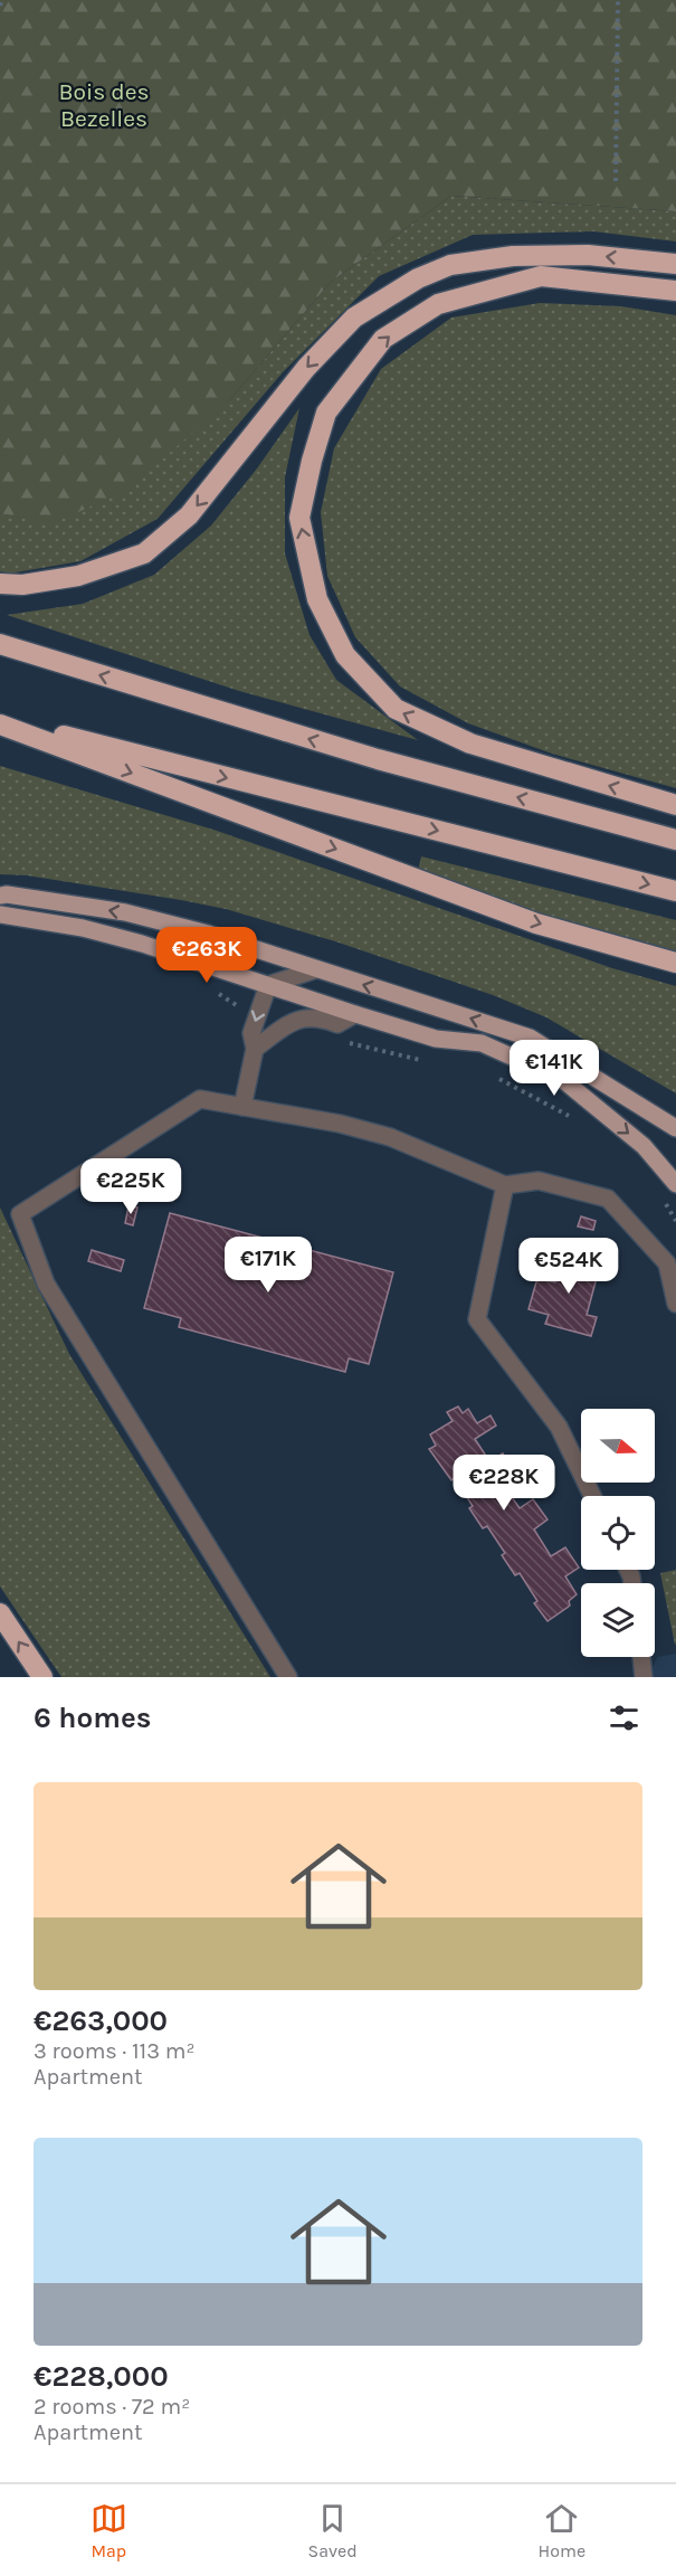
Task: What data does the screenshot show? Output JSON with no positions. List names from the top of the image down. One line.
{"parks":["Bois des Bezelles"],"north":"right","page":{"price":["€263K","€141K","€225K","€171K","€524K","€228K"],"heading":"6 homes","list":[{"name":"€263,000","note":"3 rooms · 113 m² · Apartment"},{"name":"€228,000","note":"2 rooms · 72 m² · Apartment"}],"tabs":["Map","Saved","Home"]}}
